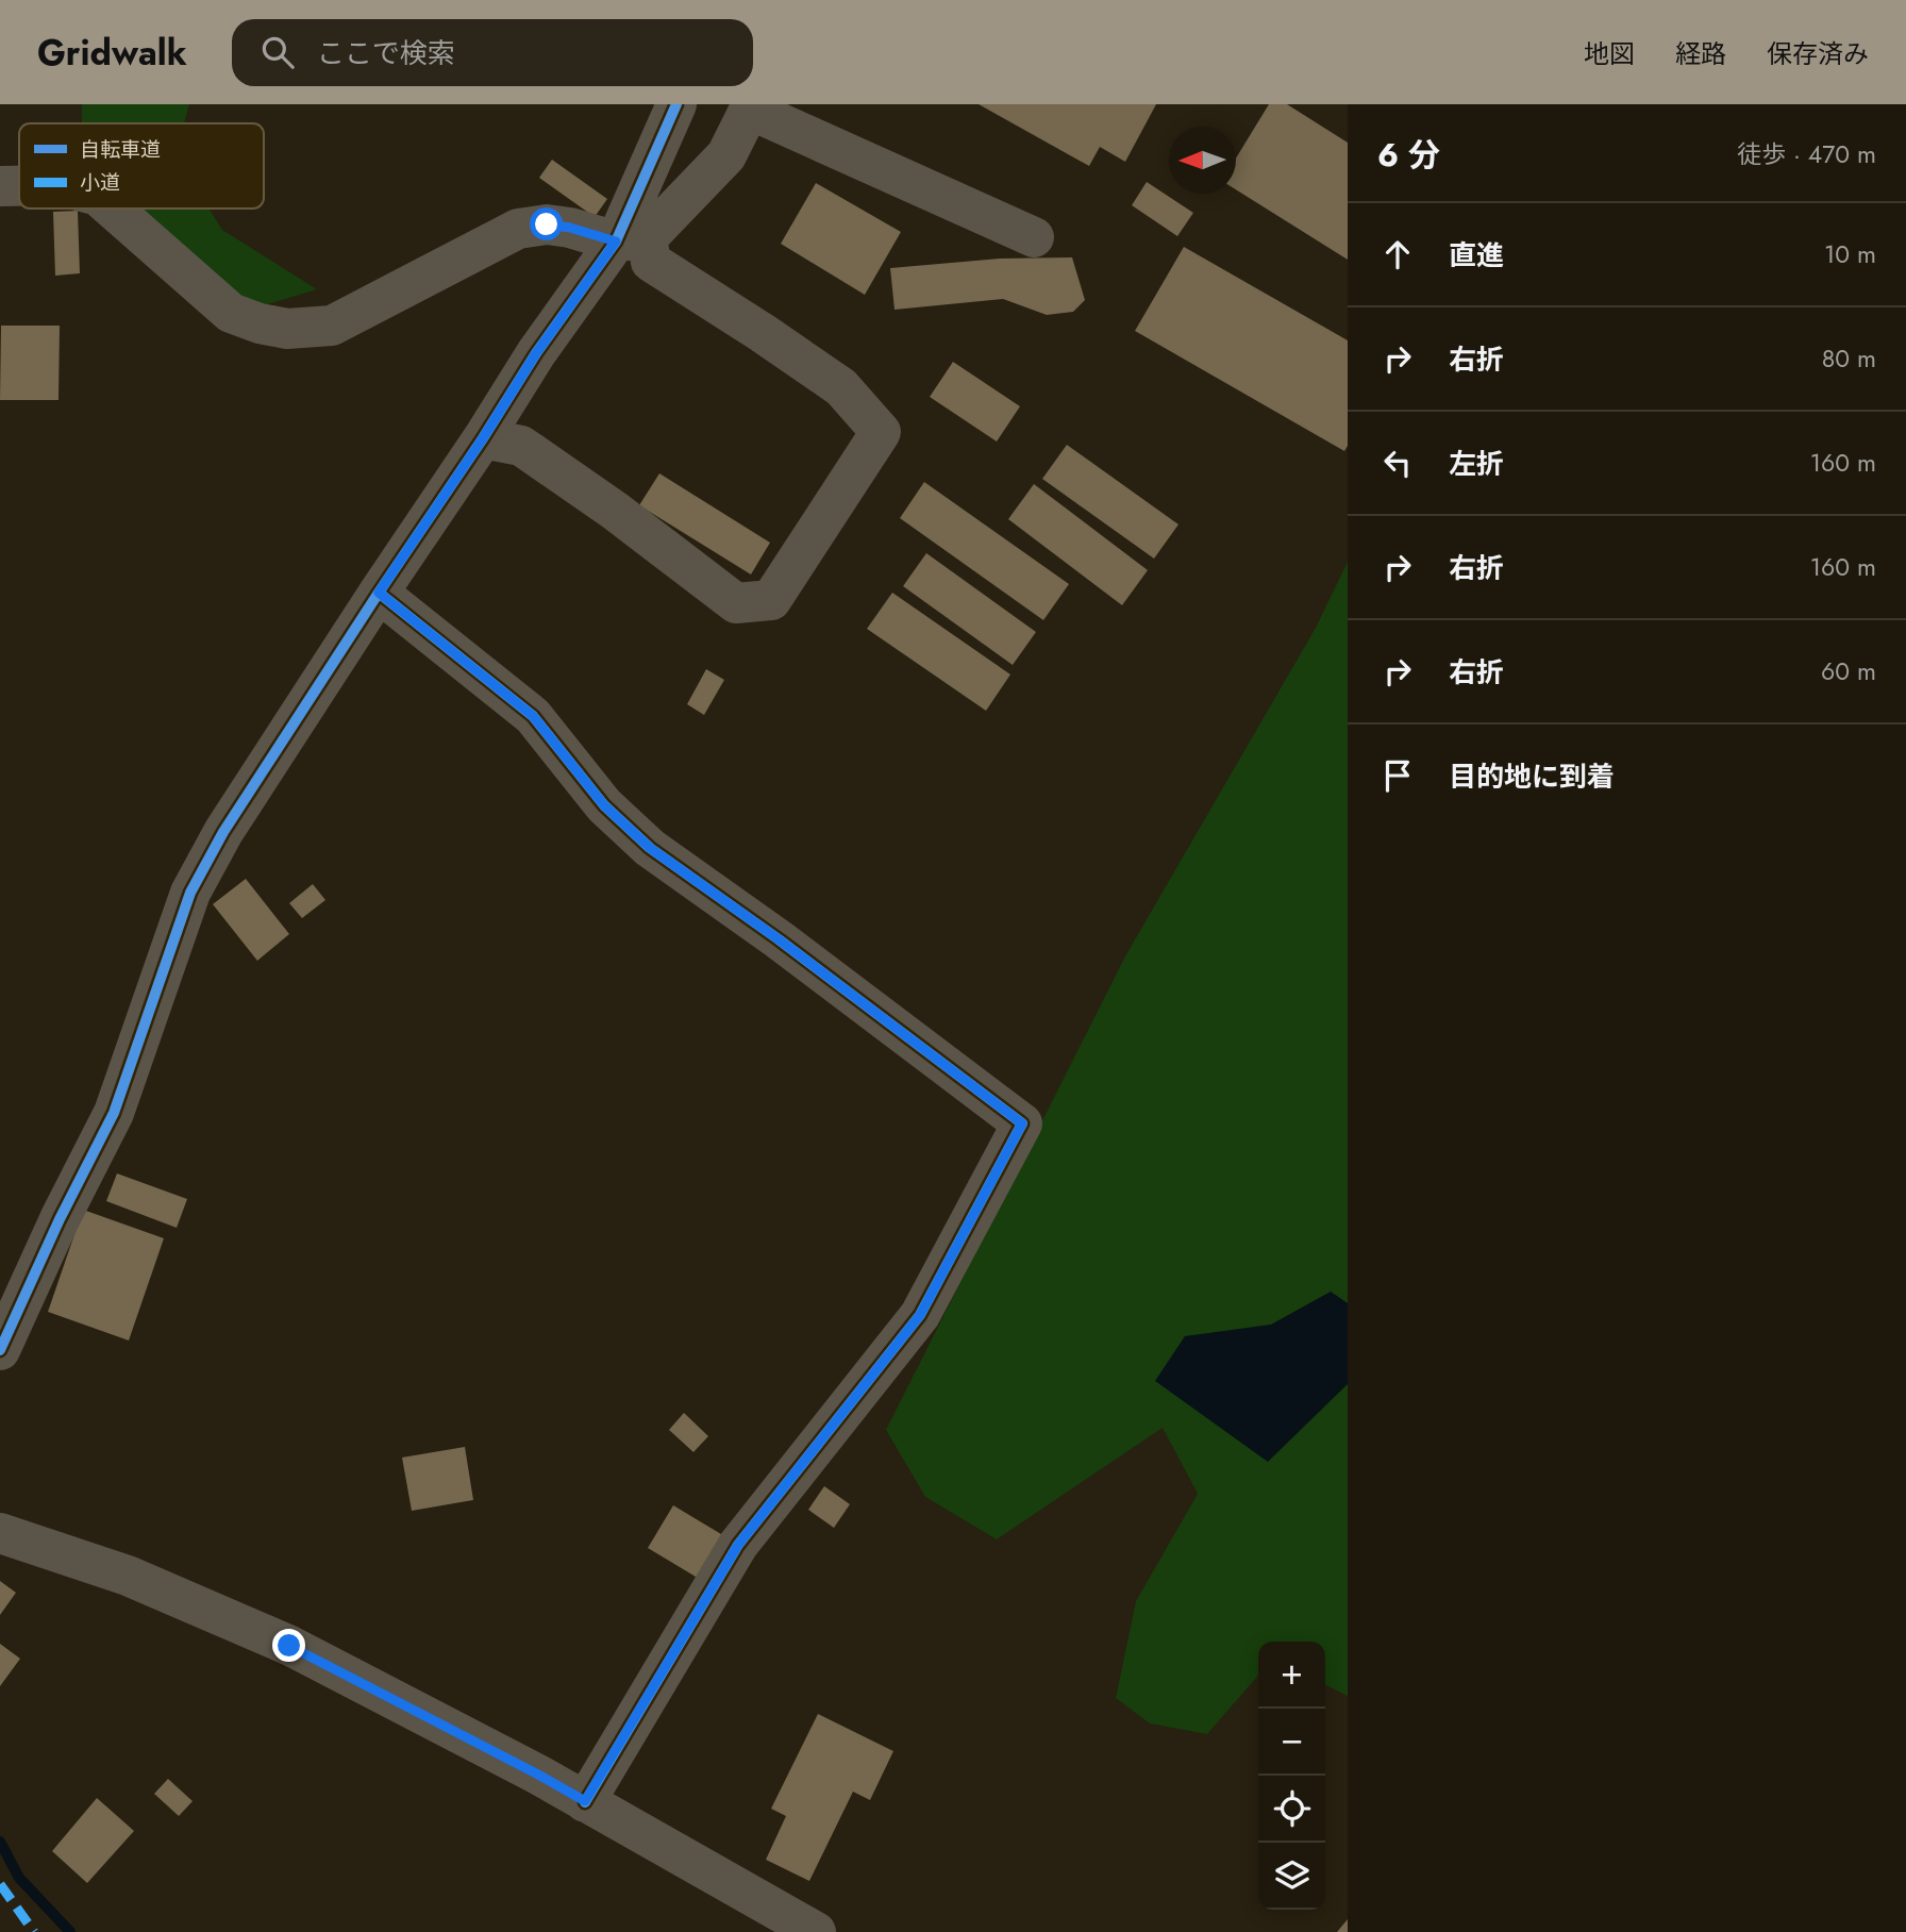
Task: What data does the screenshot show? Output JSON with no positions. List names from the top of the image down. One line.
{"legend":["自転車道","小道"],"north":"left","page":{"header":"Gridwalk","search":"ここで検索","nav":["地図","経路","保存済み"],"heading":["6 分","徒歩 · 470 m"],"list":[["直進","10 m"],["右折","80 m"],["左折","160 m"],["右折","160 m"],["右折","60 m"],"目的地に到着"],"map_buttons":["+","−"]}}
